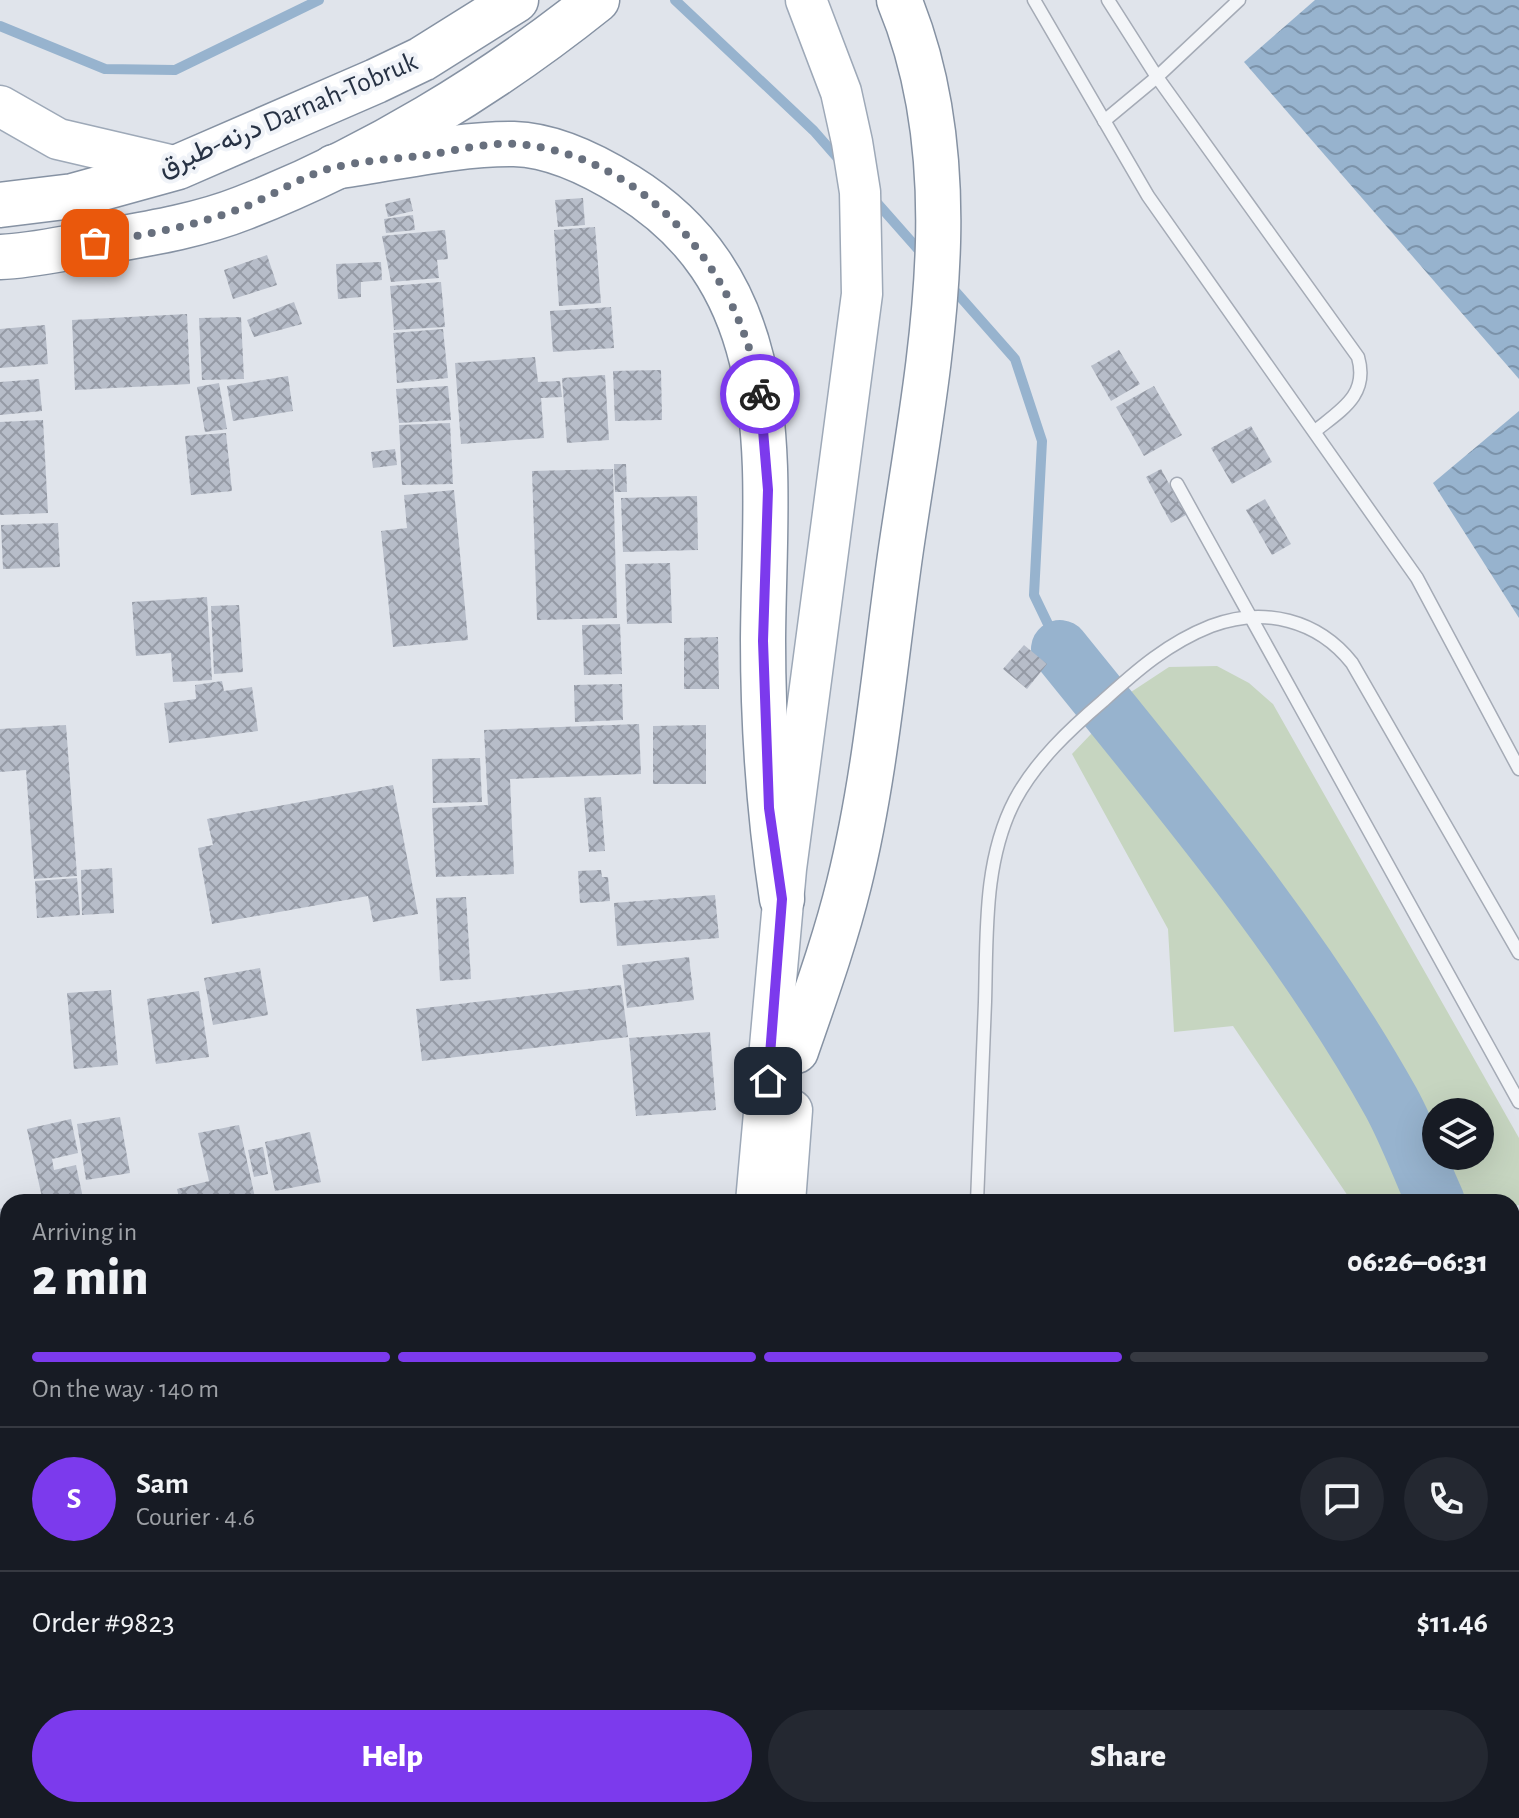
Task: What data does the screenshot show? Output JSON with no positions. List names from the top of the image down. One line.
{"streets":{"highway":["درنه-طبرق Darnah-Tobruk"]},"page":{"heading":["2 min","Arriving in","06:26–06:31"],"panel":["Sam","Courier · 4.6","Order #9823","$11.46"],"bar":"On the way · 140 m","round":"S","buttons":["Help","Share"]}}
